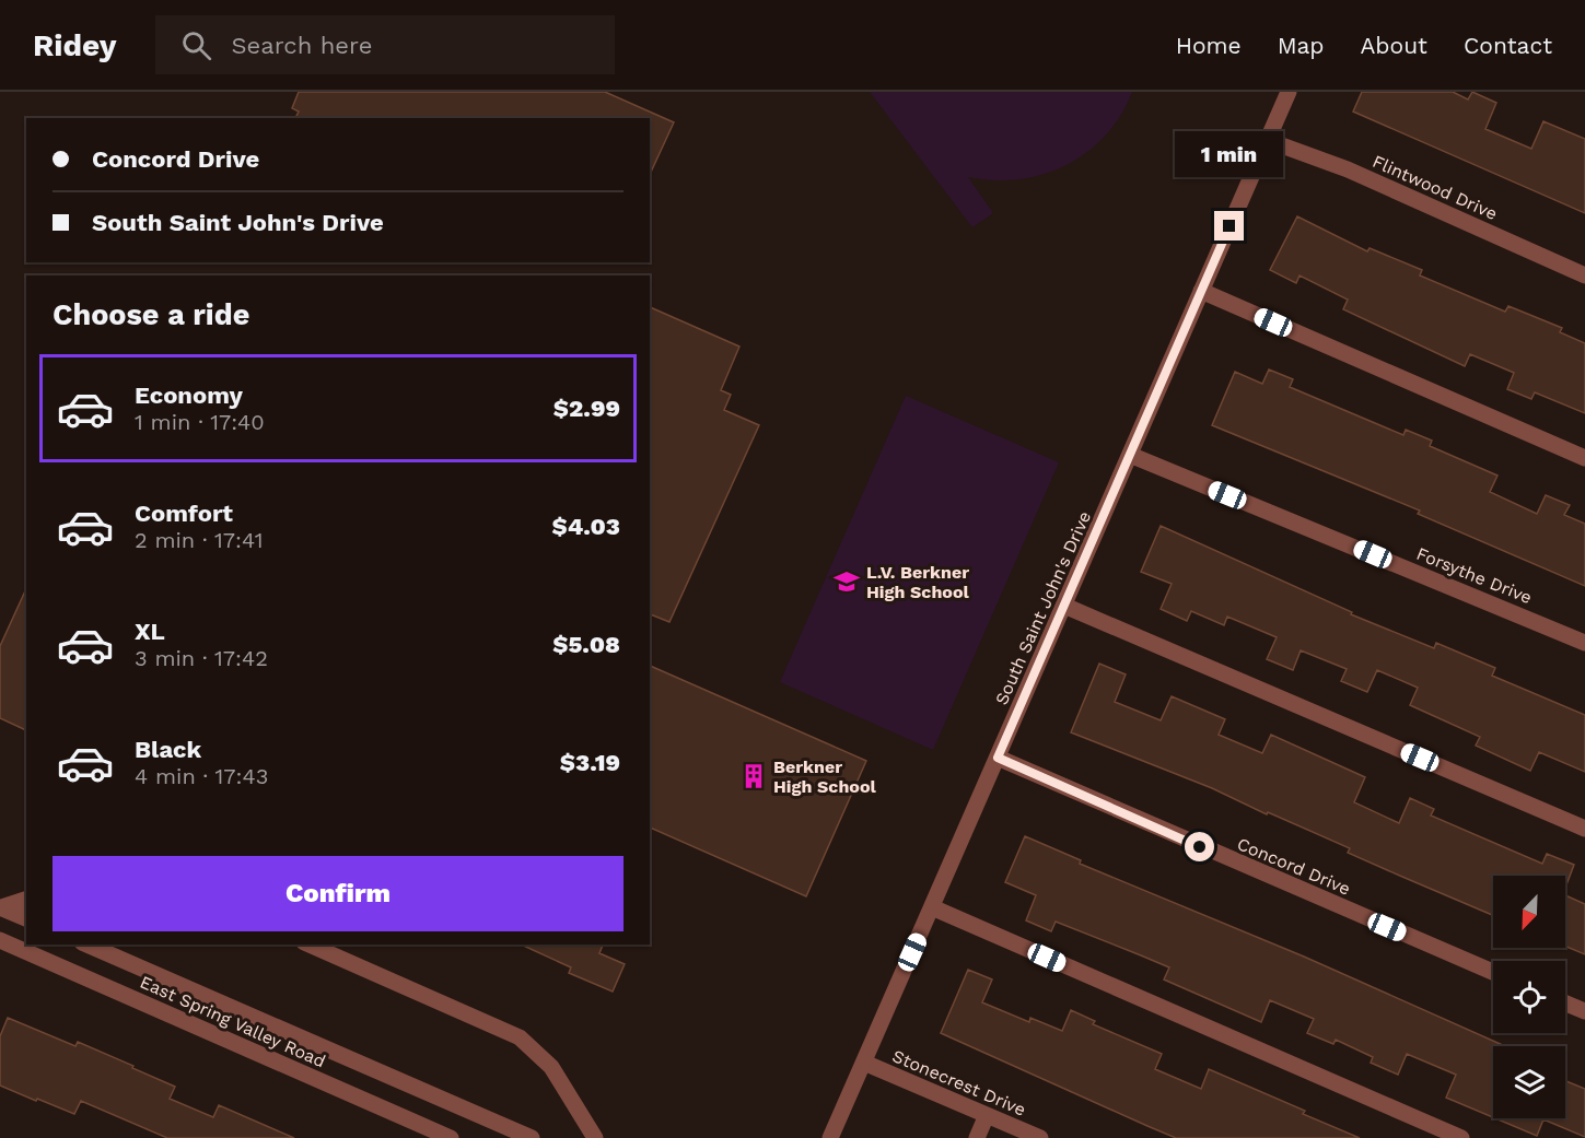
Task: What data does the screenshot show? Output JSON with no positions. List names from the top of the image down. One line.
{"streets":{"street":["Flintwood Drive","Forsythe Drive","South Saint John's Drive","Concord Drive","East Spring Valley Road","Stonecrest Drive"]},"crossings":[["Flintwood Drive","South Saint John's Drive"],["Forsythe Drive","South Saint John's Drive"],["South Saint John's Drive","Concord Drive"],["South Saint John's Drive","Stonecrest Drive"]],"places":{"school or university":["L.V. Berkner High School"],"building":["Berkner High School"]},"north":"bottom left","page":{"header":"Ridey","search":"Search here","nav":["Home","Map","About","Contact"],"banner":["Concord Drive","South Saint John's Drive"],"bubble":"1 min","heading":"Choose a ride","list":[{"name":"Economy","note":"1 min · 17:40","value":"$2.99"},{"name":"Comfort","note":"2 min · 17:41","value":"$4.03"},{"name":"XL","note":"3 min · 17:42","value":"$5.08"},{"name":"Black","note":"4 min · 17:43","value":"$3.19"}],"buttons":"Confirm"}}
